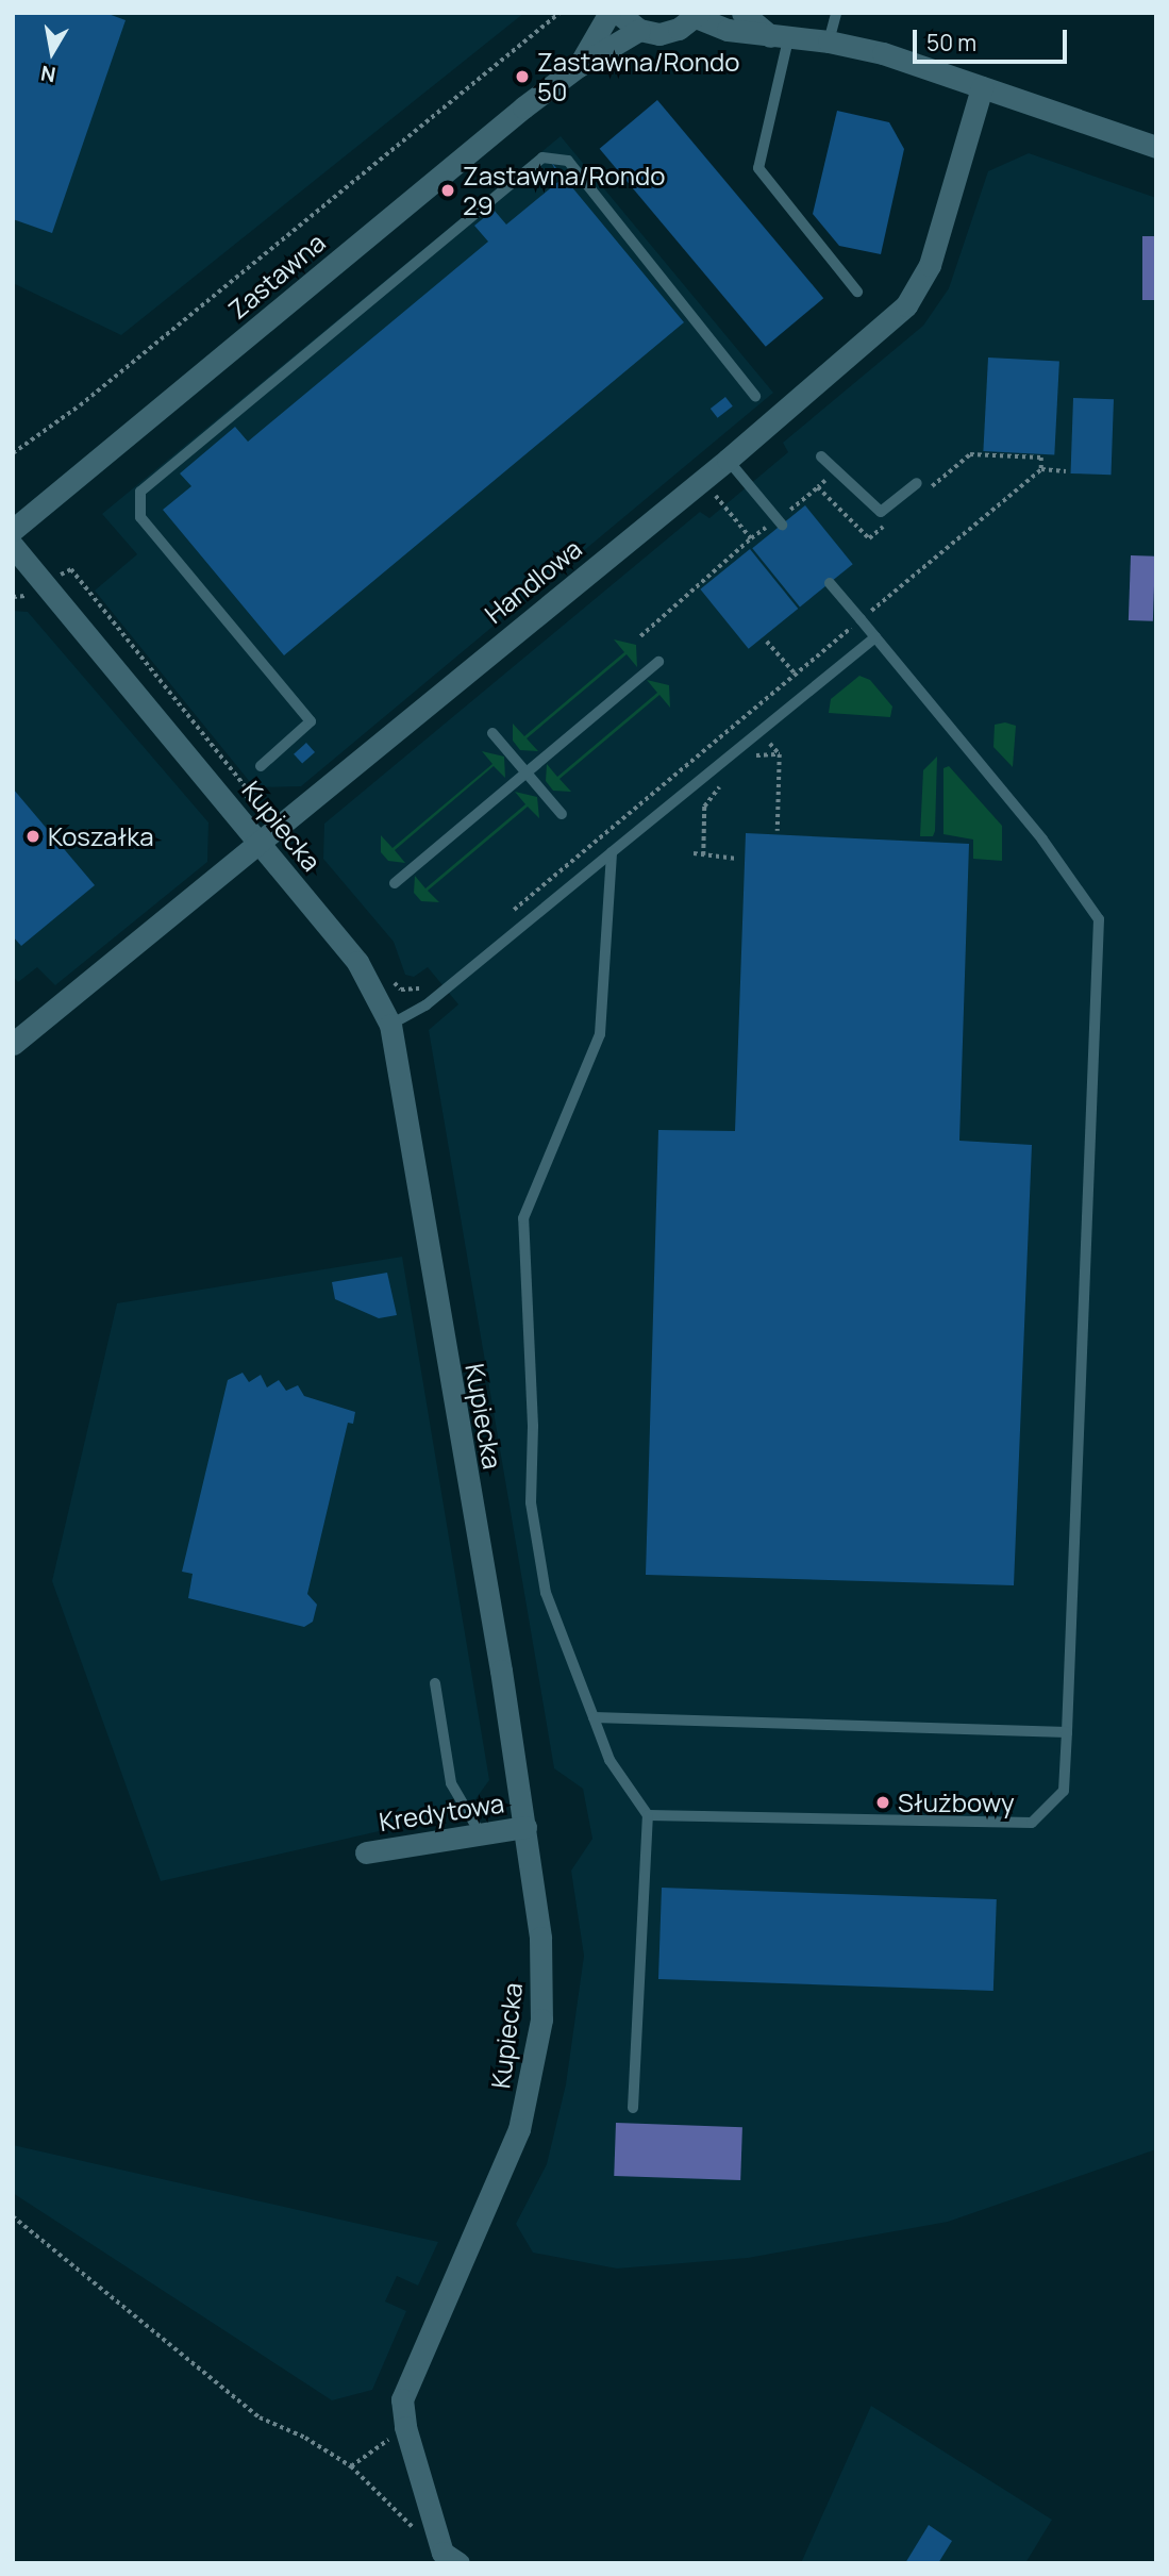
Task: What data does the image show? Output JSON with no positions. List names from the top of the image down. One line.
{"streets":{"street":["Zastawna","Handlowa","Kupiecka","Kredytowa"]},"crossings":[["Handlowa","Kupiecka"],["Kupiecka","Kredytowa"]],"places":["Zastawna/Rondo 50","Zastawna/Rondo 29","Koszałka","Służbowy"],"scale_bar":"50 m","north":"bottom"}
